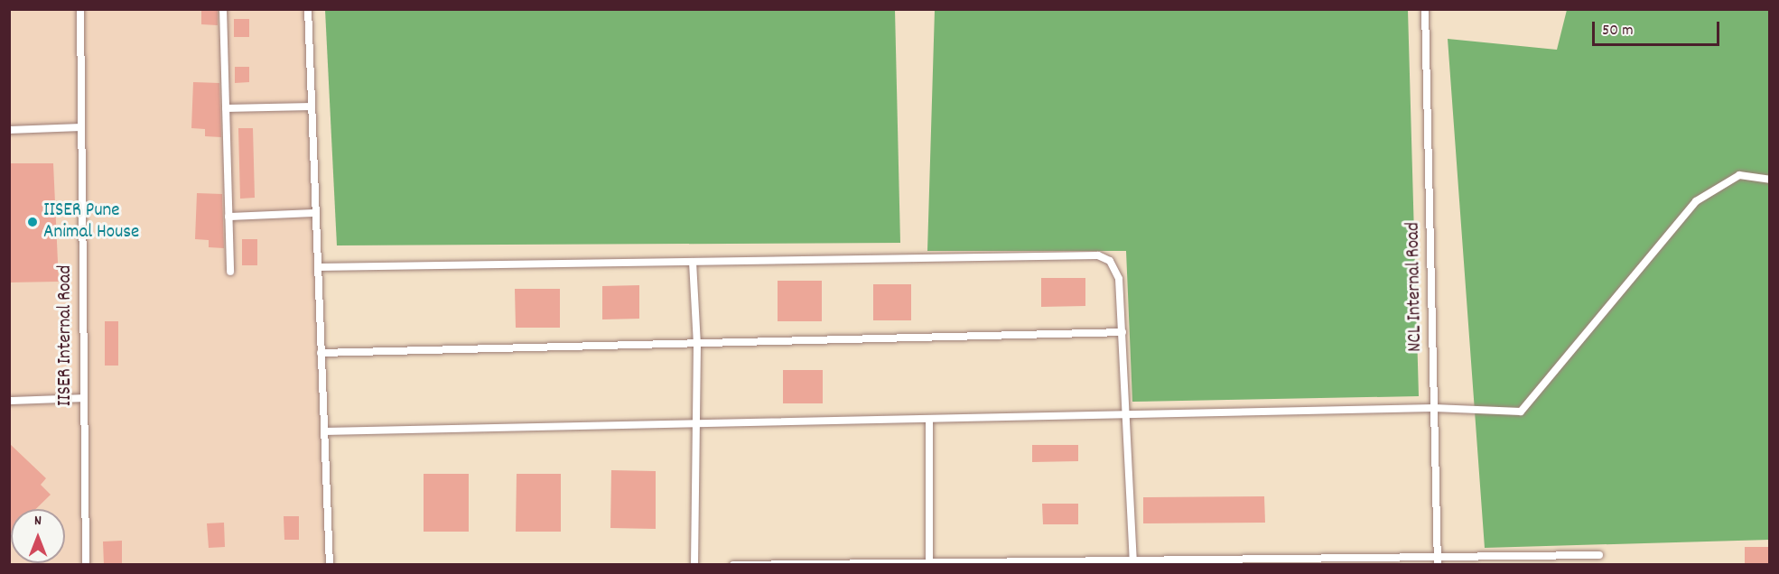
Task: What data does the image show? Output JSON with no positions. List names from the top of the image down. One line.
{"streets":{"lane":["NCL Internal Road","IISER Internal Road"]},"places":["IISER Pune Animal House"],"scale_bar":"50 m","north":"top"}
